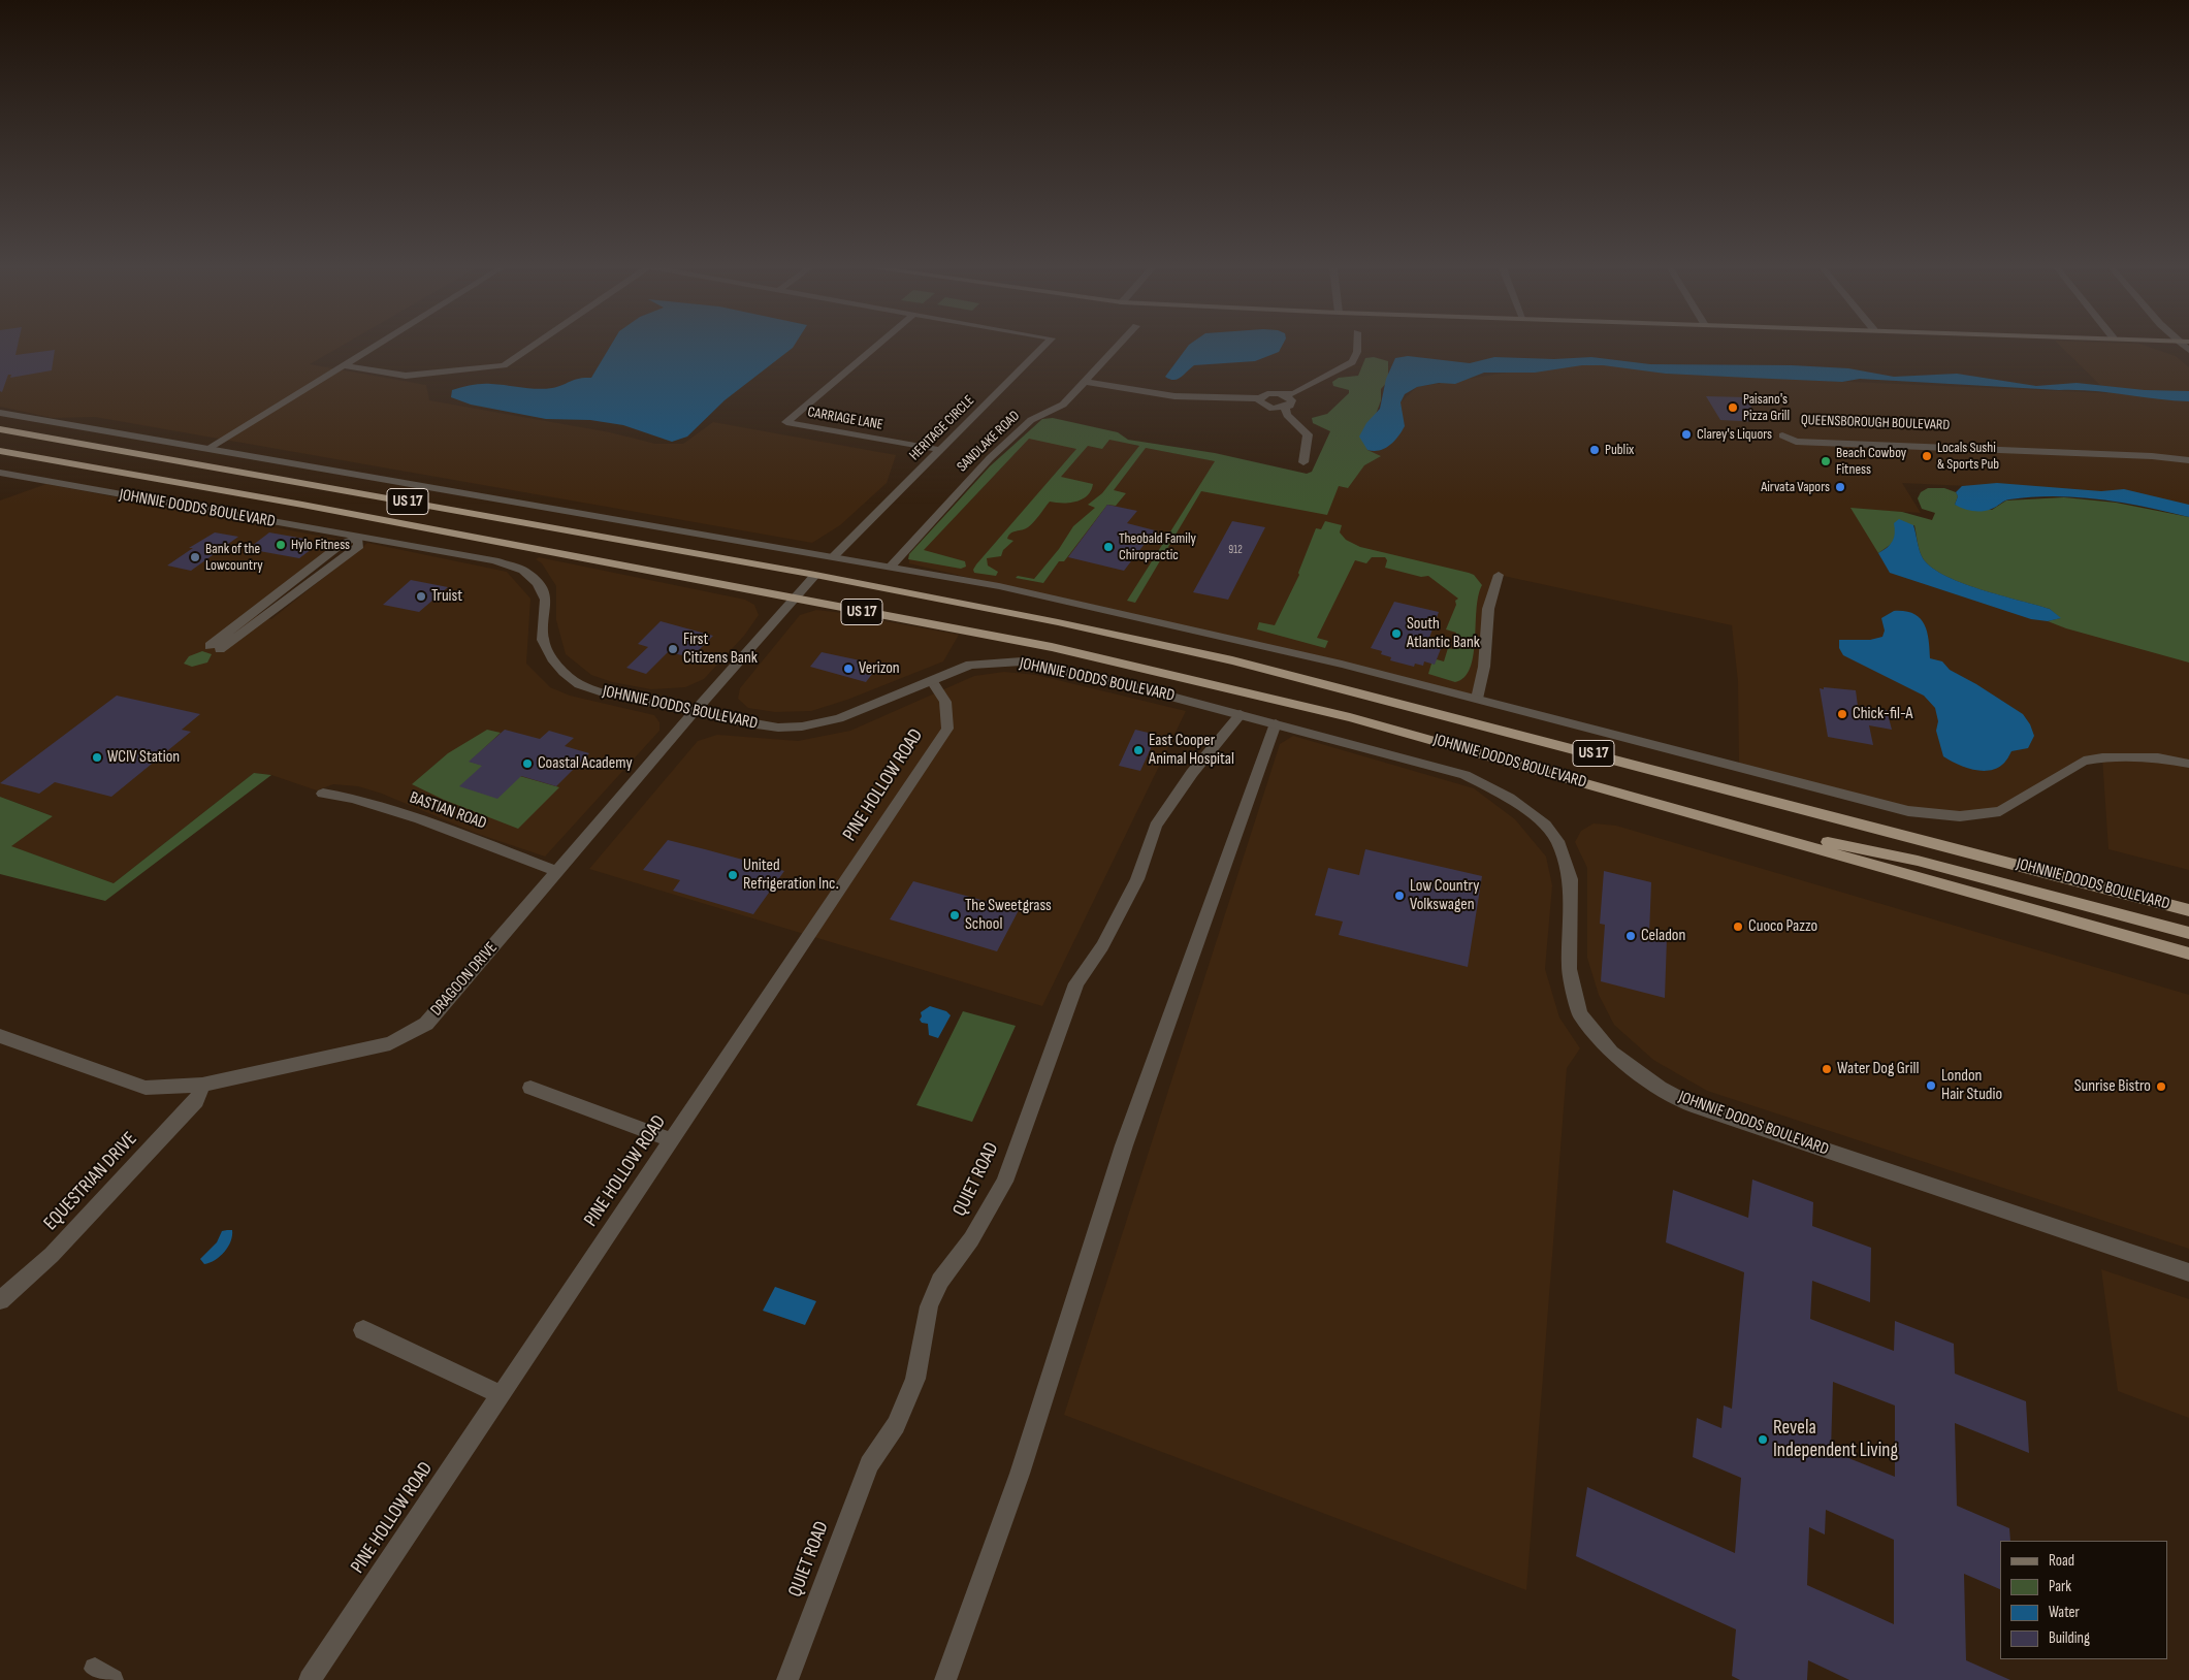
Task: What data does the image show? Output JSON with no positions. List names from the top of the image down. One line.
{"streets":{"highway":["US 17","JOHNNIE DODDS BOULEVARD"],"street":["CARRIAGE LANE","QUEENSBOROUGH BOULEVARD","HERITAGE CIRCLE","SANDLAKE ROAD","PINE HOLLOW ROAD","BASTIAN ROAD","DRAGOON DRIVE","QUIET ROAD","EQUESTRIAN DRIVE"]},"crossings":[["CARRIAGE LANE","HERITAGE CIRCLE"],["JOHNNIE DODDS BOULEVARD","PINE HOLLOW ROAD"],["JOHNNIE DODDS BOULEVARD","DRAGOON DRIVE"],["JOHNNIE DODDS BOULEVARD","QUIET ROAD"],["BASTIAN ROAD","DRAGOON DRIVE"],["DRAGOON DRIVE","EQUESTRIAN DRIVE"]],"places":["Paisano's Pizza Grill","Clarey's Liquors","Publix","Locals Sushi & Sports Pub","Beach Cowboy Fitness","Airvata Vapors","Hylo Fitness","Theobald Family Chiropractic","Bank of the Lowcountry","Truist","South Atlantic Bank","First Citizens Bank","Verizon","Chick-fil-A","East Cooper Animal Hospital","WCIV Station","Coastal Academy","United Refrigeration Inc.","Low Country Volkswagen","The Sweetgrass School","Cuoco Pazzo","Celadon","Water Dog Grill","London Hair Studio","Sunrise Bistro","Revela Independent Living"],"house_numbers":["912"],"legend":["Road","Park","Water","Building"]}
